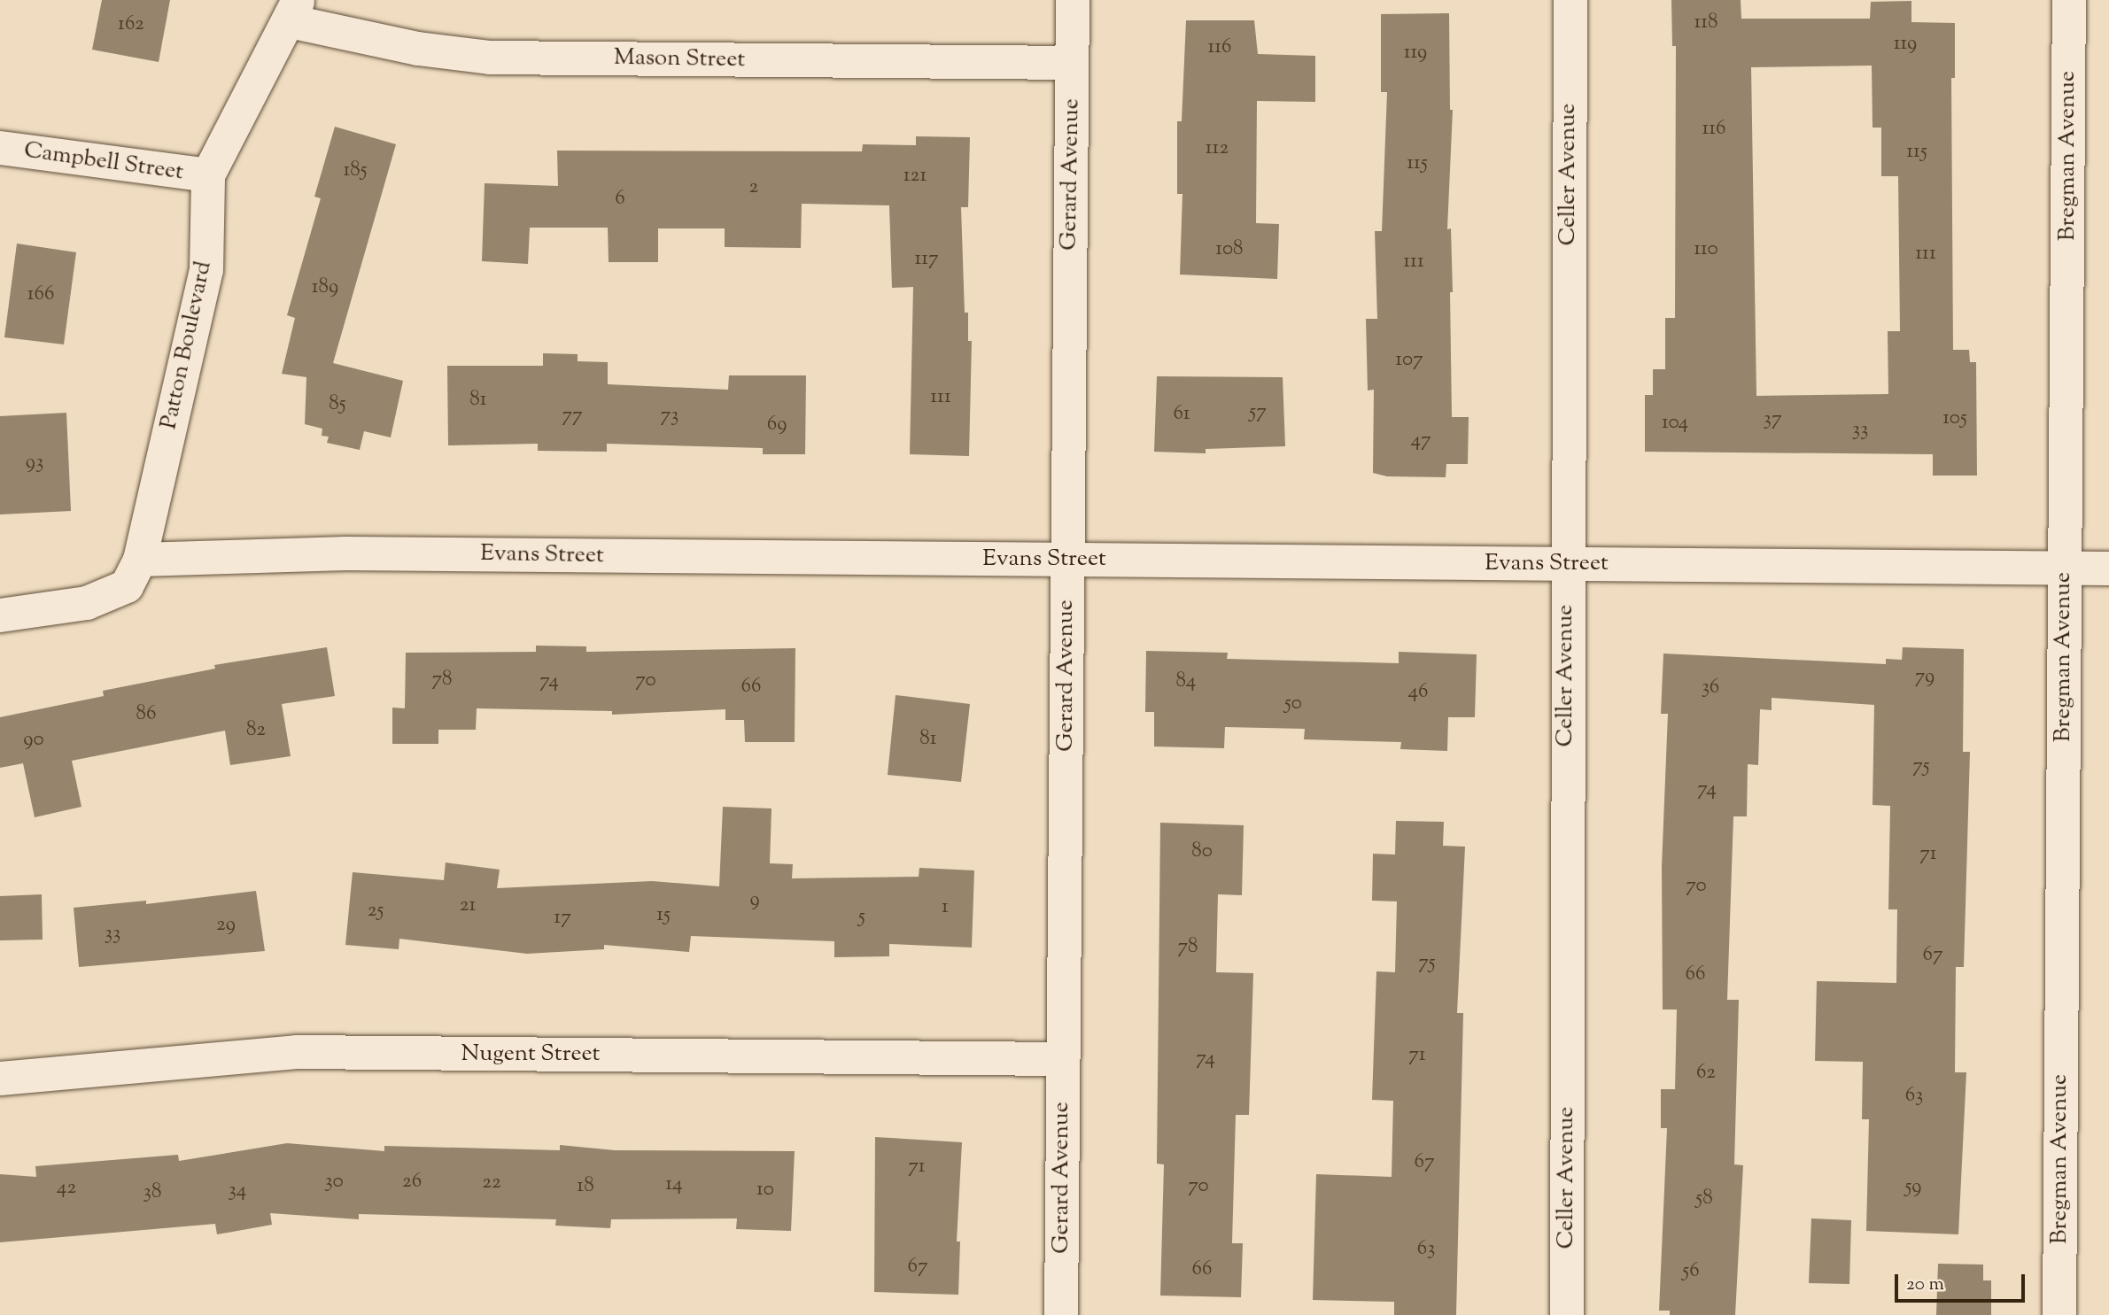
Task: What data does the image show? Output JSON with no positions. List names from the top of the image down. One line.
{"streets":{"street":["Mason Street","Bregman Avenue","Campbell Street","Gerard Avenue","Celler Avenue","Patton Boulevard","Evans Street","Nugent Street"]},"crossings":[["Mason Street","Gerard Avenue"],["Mason Street","Patton Boulevard"],["Bregman Avenue","Evans Street"],["Campbell Street","Patton Boulevard"],["Gerard Avenue","Evans Street"],["Gerard Avenue","Nugent Street"],["Celler Avenue","Evans Street"],["Patton Boulevard","Evans Street"]],"house_numbers":["118","162","119","116","119","116","112","115","115","185","121","2","6","108","110","111","117","111","189","166","107","111","81","85","57","61","77","73","105","37","104","69","33","47","93","79","78","70","74","84","66","36","46","50","86","82","81","90","75","74","80","71","70","9","21","1","25","15","5","17","29","33","78","67","75","66","71","74","62","63","67","71","30","26","22","14","18","70","59","42","10","34","38","58","63","67","66","56"],"scale_bar":"20 m"}
